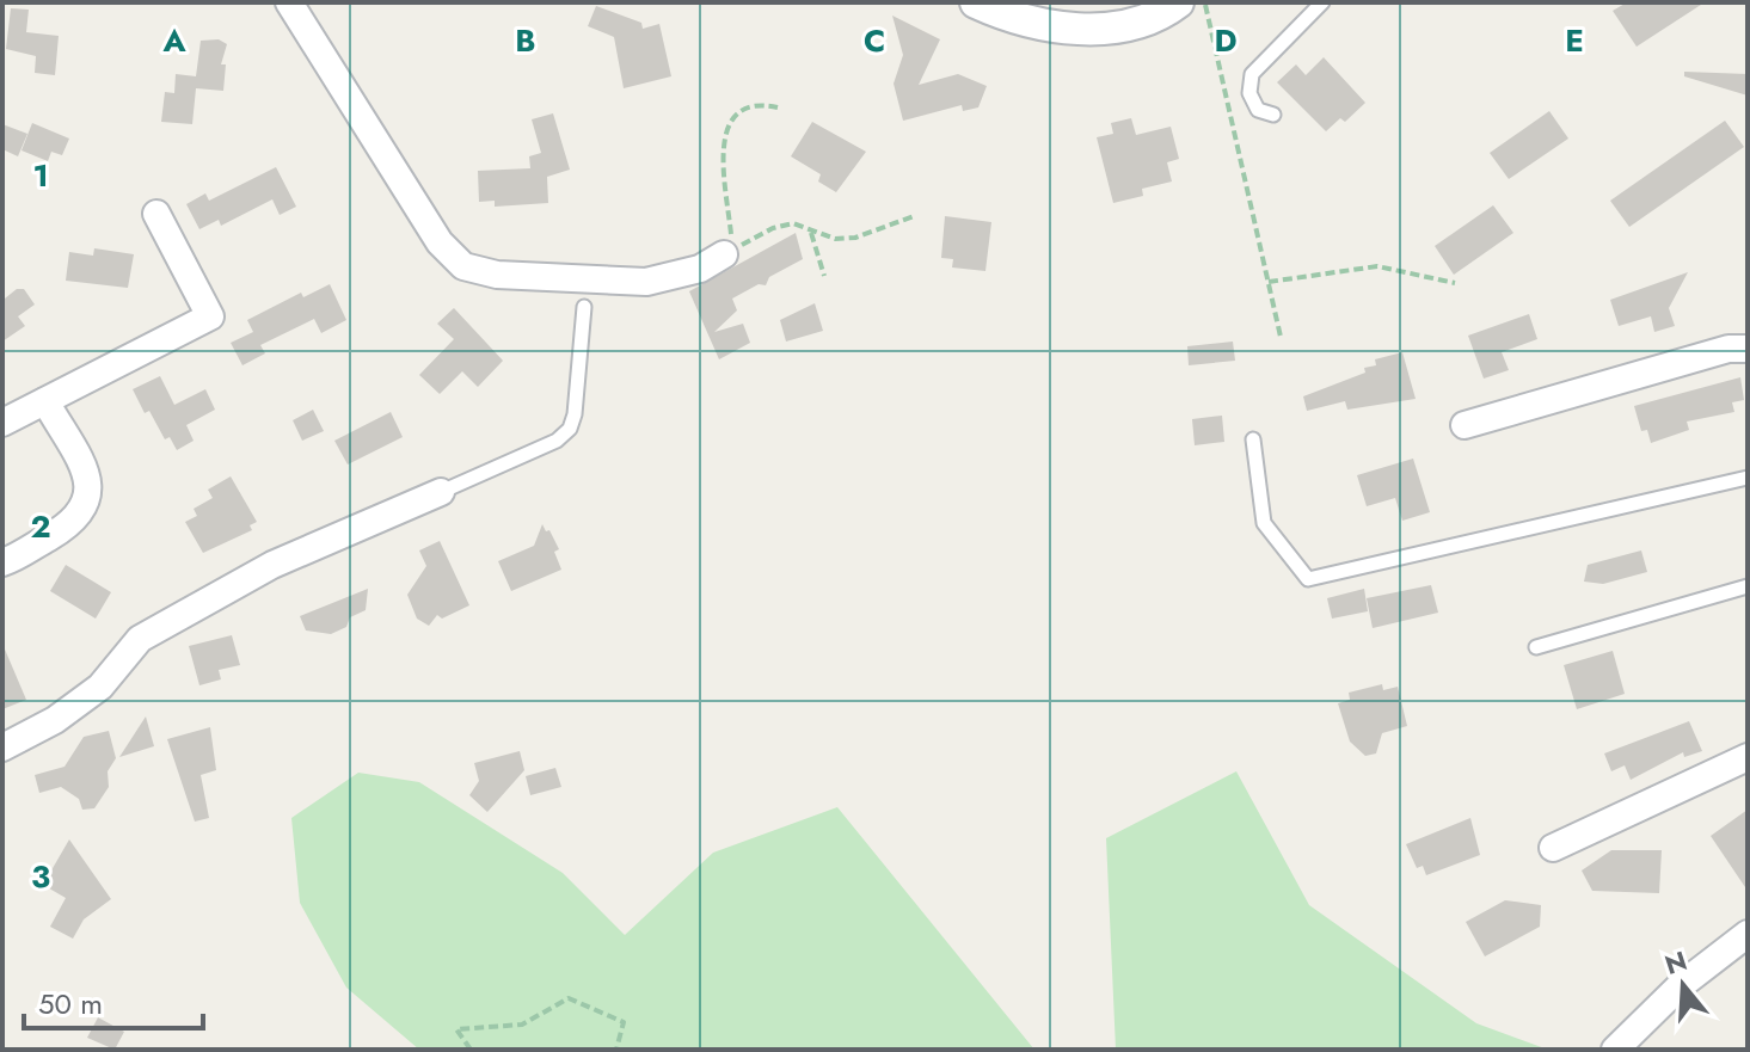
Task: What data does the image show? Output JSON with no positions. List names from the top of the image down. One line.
{"scale_bar":"50 m","north":"top","grid":{"columns":["A","B","C","D","E"],"rows":["1","2","3"]}}
